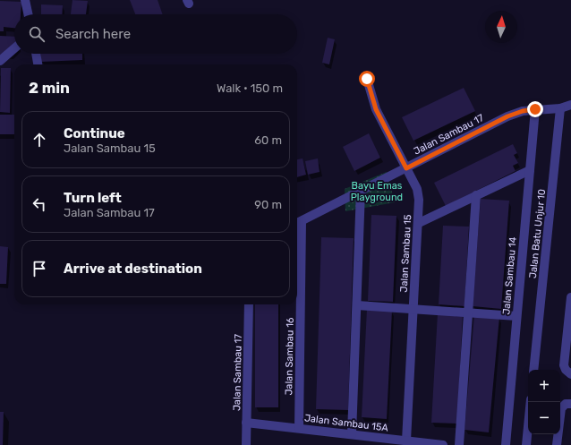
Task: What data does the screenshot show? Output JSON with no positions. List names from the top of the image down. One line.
{"streets":{"street":["Jalan Sambau 17","Jalan Batu Unjur 10","Jalan Sambau 15","Jalan Sambau 14","Jalan Sambau 16","Jalan Sambau 15A"]},"crossings":[["Jalan Sambau 17","Jalan Batu Unjur 10"],["Jalan Sambau 17","Jalan Sambau 15"],["Jalan Sambau 17","Jalan Sambau 14"],["Jalan Sambau 17","Jalan Sambau 16"],["Jalan Sambau 17","Jalan Sambau 15A"],["Jalan Sambau 15","Jalan Sambau 15A"],["Jalan Sambau 16","Jalan Sambau 15A"]],"parks":["Bayu Emas Playground"],"north":"top","page":{"search":"Search here","heading":["2 min","Walk · 150 m"],"list":[["Continue","Jalan Sambau 15","60 m"],["Turn left","Jalan Sambau 17","90 m"],"Arrive at destination"],"map_buttons":["+","−"]}}
